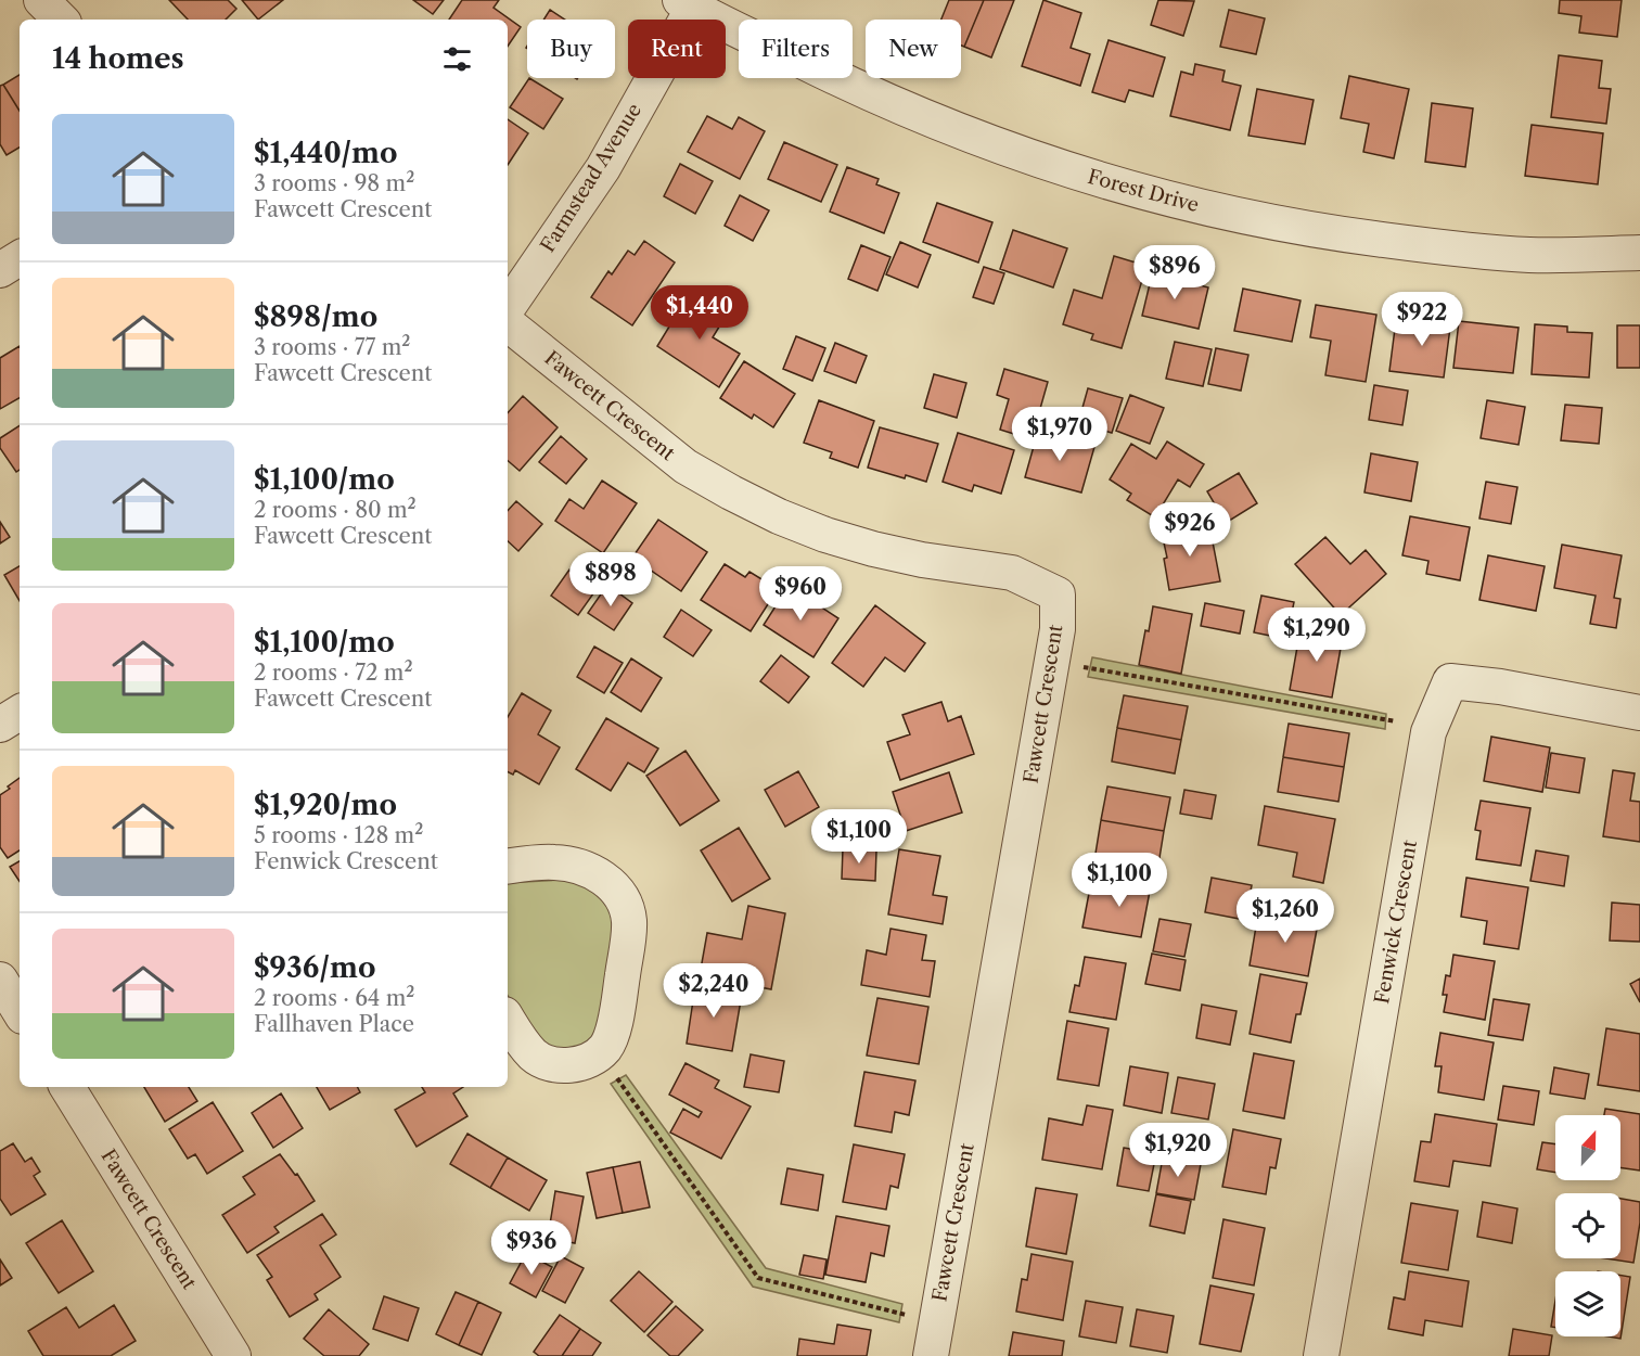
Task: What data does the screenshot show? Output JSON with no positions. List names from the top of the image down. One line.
{"streets":{"street":["Farmstead Avenue","Forest Drive","Fawcett Crescent","Fenwick Crescent"]},"crossings":[["Farmstead Avenue","Forest Drive"]],"north":"top","page":{"chip":["Buy","Rent","Filters","New"],"heading":"14 homes","list":[{"name":"$1,440/mo","note":"3 rooms · 98 m² · Fawcett Crescent"},{"name":"$898/mo","note":"3 rooms · 77 m² · Fawcett Crescent"},{"name":"$1,100/mo","note":"2 rooms · 80 m² · Fawcett Crescent"},{"name":"$1,100/mo","note":"2 rooms · 72 m² · Fawcett Crescent"},{"name":"$1,920/mo","note":"5 rooms · 128 m² · Fenwick Crescent"},{"name":"$936/mo","note":"2 rooms · 64 m² · Fallhaven Place"}],"price":["$896","$1,440","$922","$1,970","$926","$898","$960","$1,290","$1,100","$1,100","$1,260","$2,240","$1,920","$936"]}}
